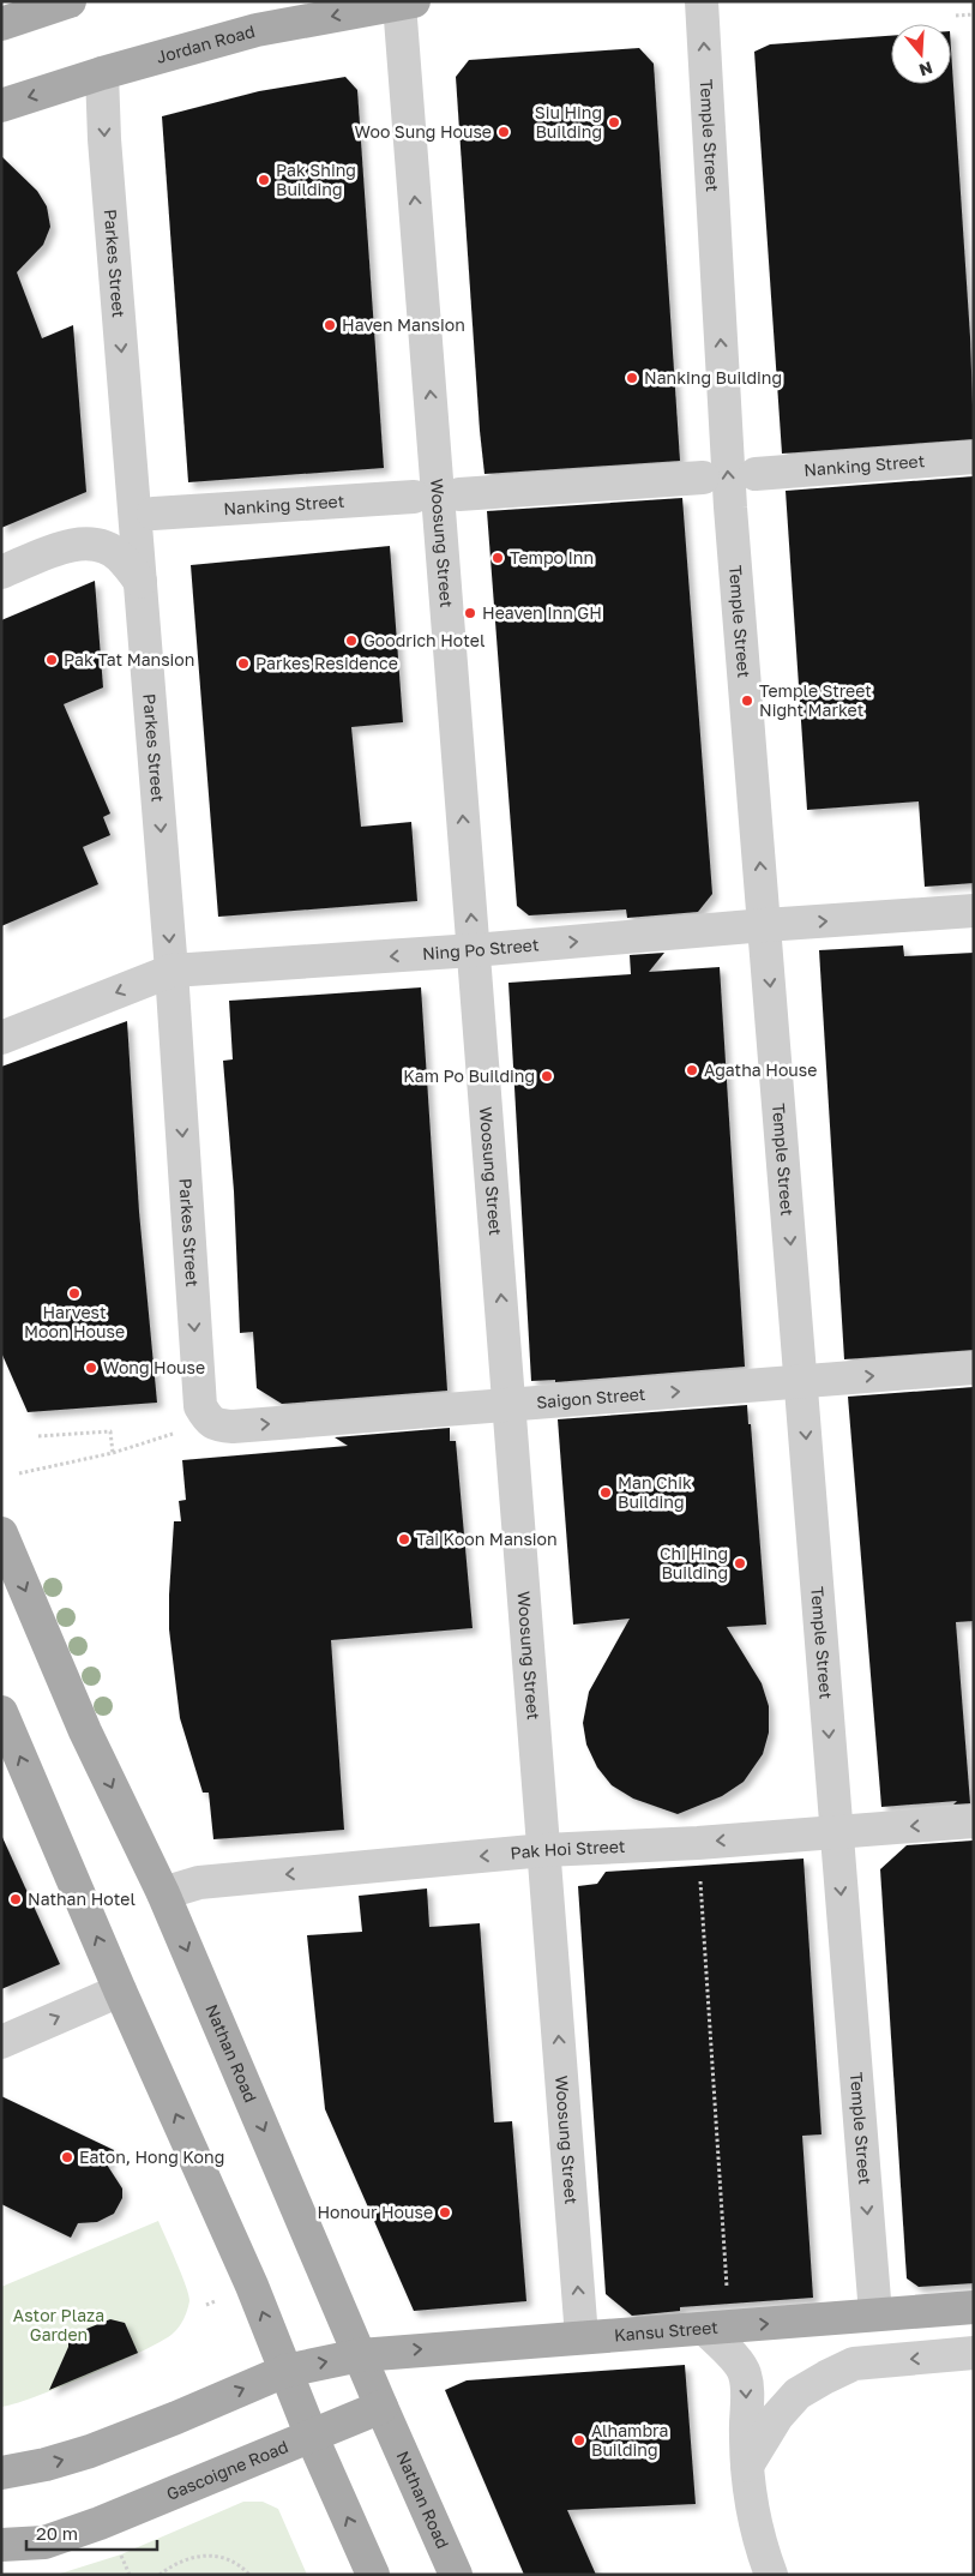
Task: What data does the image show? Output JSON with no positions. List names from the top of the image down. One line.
{"streets":{"main road":["Jordan Road","Nathan Road","Kansu Street","Gascoigne Road"],"street":["Temple Street","Parkes Street","Nanking Street","Woosung Street","Ning Po Street","Saigon Street","Pak Hoi Street"]},"crossings":[["Jordan Road","Parkes Street"],["Jordan Road","Woosung Street"],["Temple Street","Ning Po Street"],["Temple Street","Saigon Street"],["Temple Street","Pak Hoi Street"],["Temple Street","Kansu Street"],["Parkes Street","Ning Po Street"],["Parkes Street","Saigon Street"],["Woosung Street","Ning Po Street"],["Woosung Street","Saigon Street"],["Woosung Street","Pak Hoi Street"],["Woosung Street","Kansu Street"],["Pak Hoi Street","Nathan Road"],["Nathan Road","Kansu Street"],["Nathan Road","Gascoigne Road"]],"one_way":["Jordan Road","Parkes Street","Woosung Street","Saigon Street","Pak Hoi Street","Kansu Street"],"parks":["Astor Plaza Garden"],"places":["Siu Hing Building","Woo Sung House","Pak Shing Building","Haven Mansion","Nanking Building","Tempo Inn","Heaven Inn GH","Goodrich Hotel","Pak Tat Mansion","Parkes Residence","Temple Street Night Market","Agatha House","Kam Po Building","Harvest Moon House","Wong House","Man Chik Building","Tai Koon Mansion","Chi Hing Building","Nathan Hotel","Eaton, Hong Kong","Honour House","Alhambra Building"],"scale_bar":"20 m","north":"bottom"}
